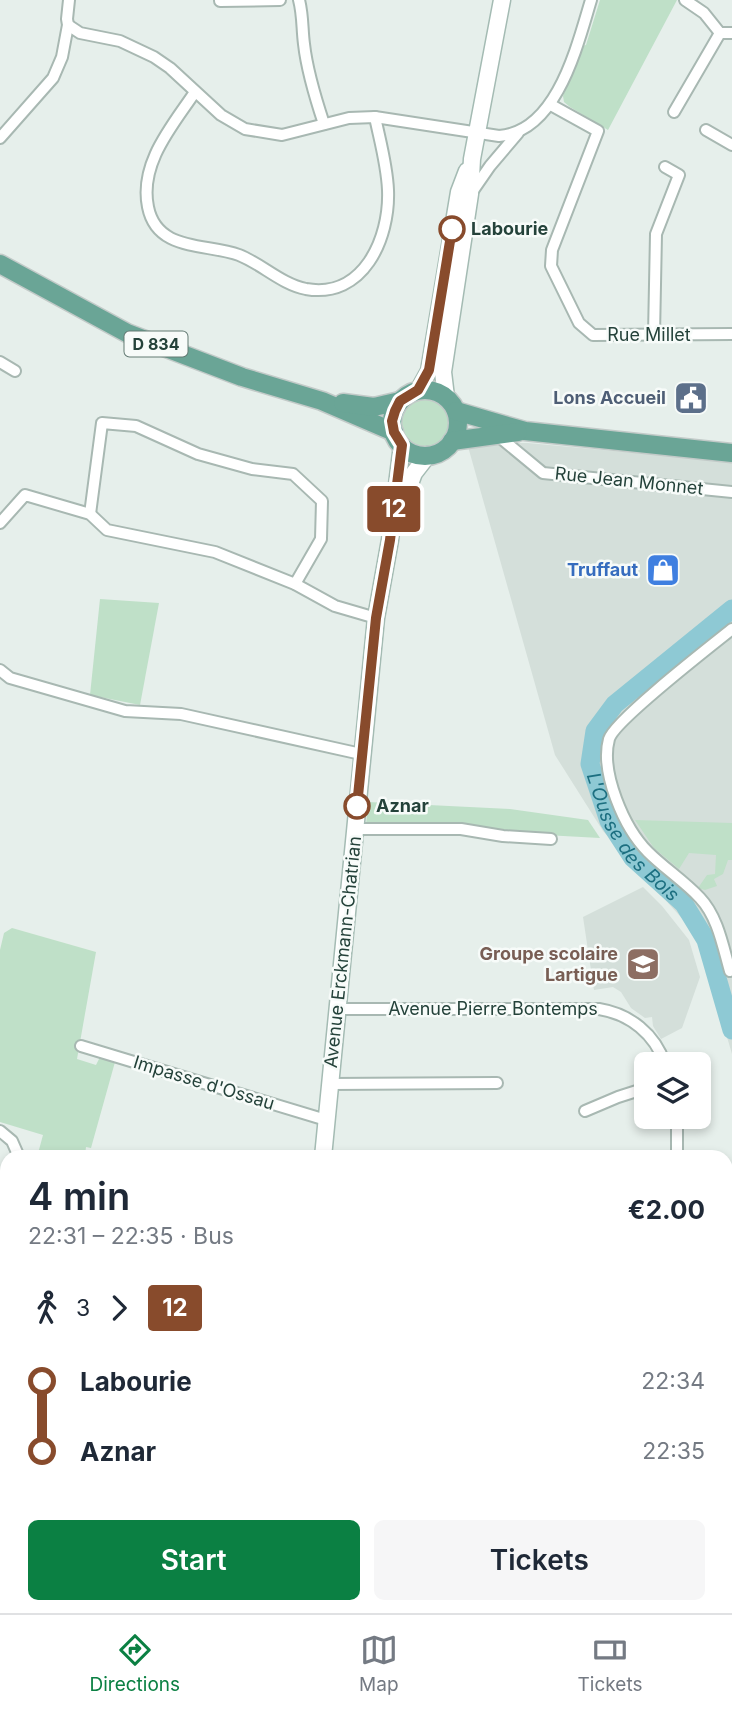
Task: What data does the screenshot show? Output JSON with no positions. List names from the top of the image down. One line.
{"streets":{"main road":["D 834"],"street":["Rue Millet","Rue Jean Monnet","Avenue Erckmann-Chatrian","Avenue Pierre Bontemps","Impasse d'Ossau"]},"crossings":[["D 834","Avenue Erckmann-Chatrian"],["Avenue Erckmann-Chatrian","Avenue Pierre Bontemps"],["Avenue Erckmann-Chatrian","Impasse d'Ossau"]],"water":["L'Ousse des Bois"],"places":{"other":["Labourie","Aznar"],"public building":["Lons Accueil"],"shop":["Truffaut"],"school or university":["Groupe scolaire Lartigue"]},"lines":["bus line 12"],"page":{"on_map":"12","heading":["4 min","22:31 – 22:35 · Bus","€2.00"],"legs":["3","12"],"list":[{"name":"Labourie","value":"22:34"},{"name":"Aznar","value":"22:35"}],"buttons":["Start","Tickets"],"tabs":["Directions","Map","Tickets"]}}
